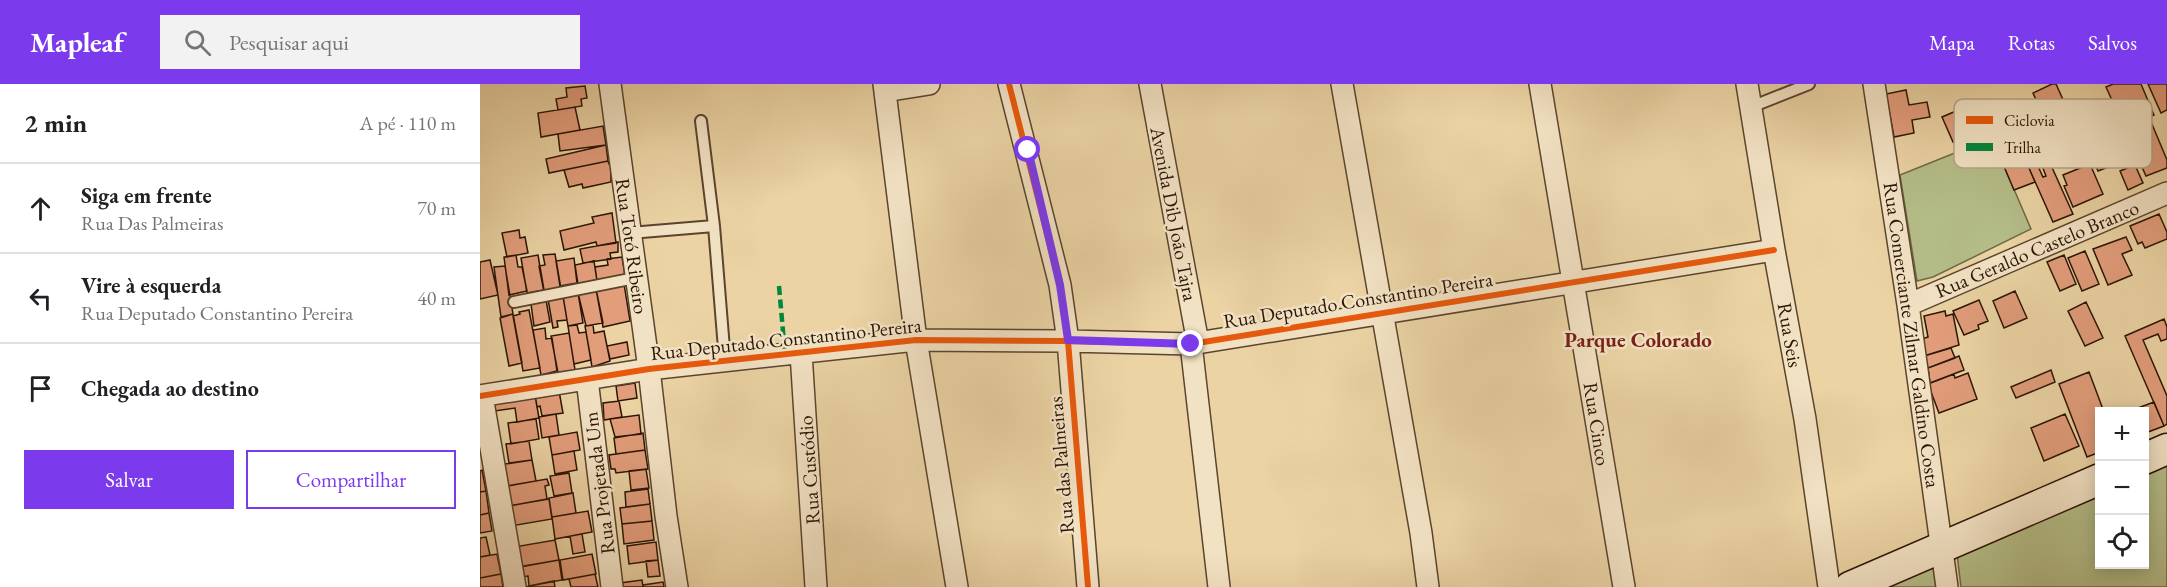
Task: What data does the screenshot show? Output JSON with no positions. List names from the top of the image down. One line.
{"streets":{"street":["Avenida Dib João Tajra","Rua Totó Ribeiro","Rua Geraldo Castelo Branco","Rua Deputado Constantino Pereira","Rua Seis","Rua Comerciante Zilmar Galdino Costa","Rua Cinco","Rua das Palmeiras","Rua Custódio","Rua Projetada Um"]},"crossings":[["Avenida Dib João Tajra","Rua Deputado Constantino Pereira"],["Rua Totó Ribeiro","Rua Deputado Constantino Pereira"],["Rua Geraldo Castelo Branco","Rua Comerciante Zilmar Galdino Costa"],["Rua Deputado Constantino Pereira","Rua Seis"],["Rua Deputado Constantino Pereira","Rua Cinco"],["Rua Deputado Constantino Pereira","Rua das Palmeiras"],["Rua Deputado Constantino Pereira","Rua Custódio"],["Rua Deputado Constantino Pereira","Rua Projetada Um"]],"districts":["Parque Colorado"],"legend":["Ciclovia","Trilha"],"page":{"header":"Mapleaf","search":"Pesquisar aqui","nav":["Mapa","Rotas","Salvos"],"heading":["2 min","A pé · 110 m"],"list":[["Siga em frente","Rua Das Palmeiras","70 m"],["Vire à esquerda","Rua Deputado Constantino Pereira","40 m"],"Chegada ao destino"],"map_buttons":["+","−"],"buttons":["Salvar","Compartilhar"]}}
